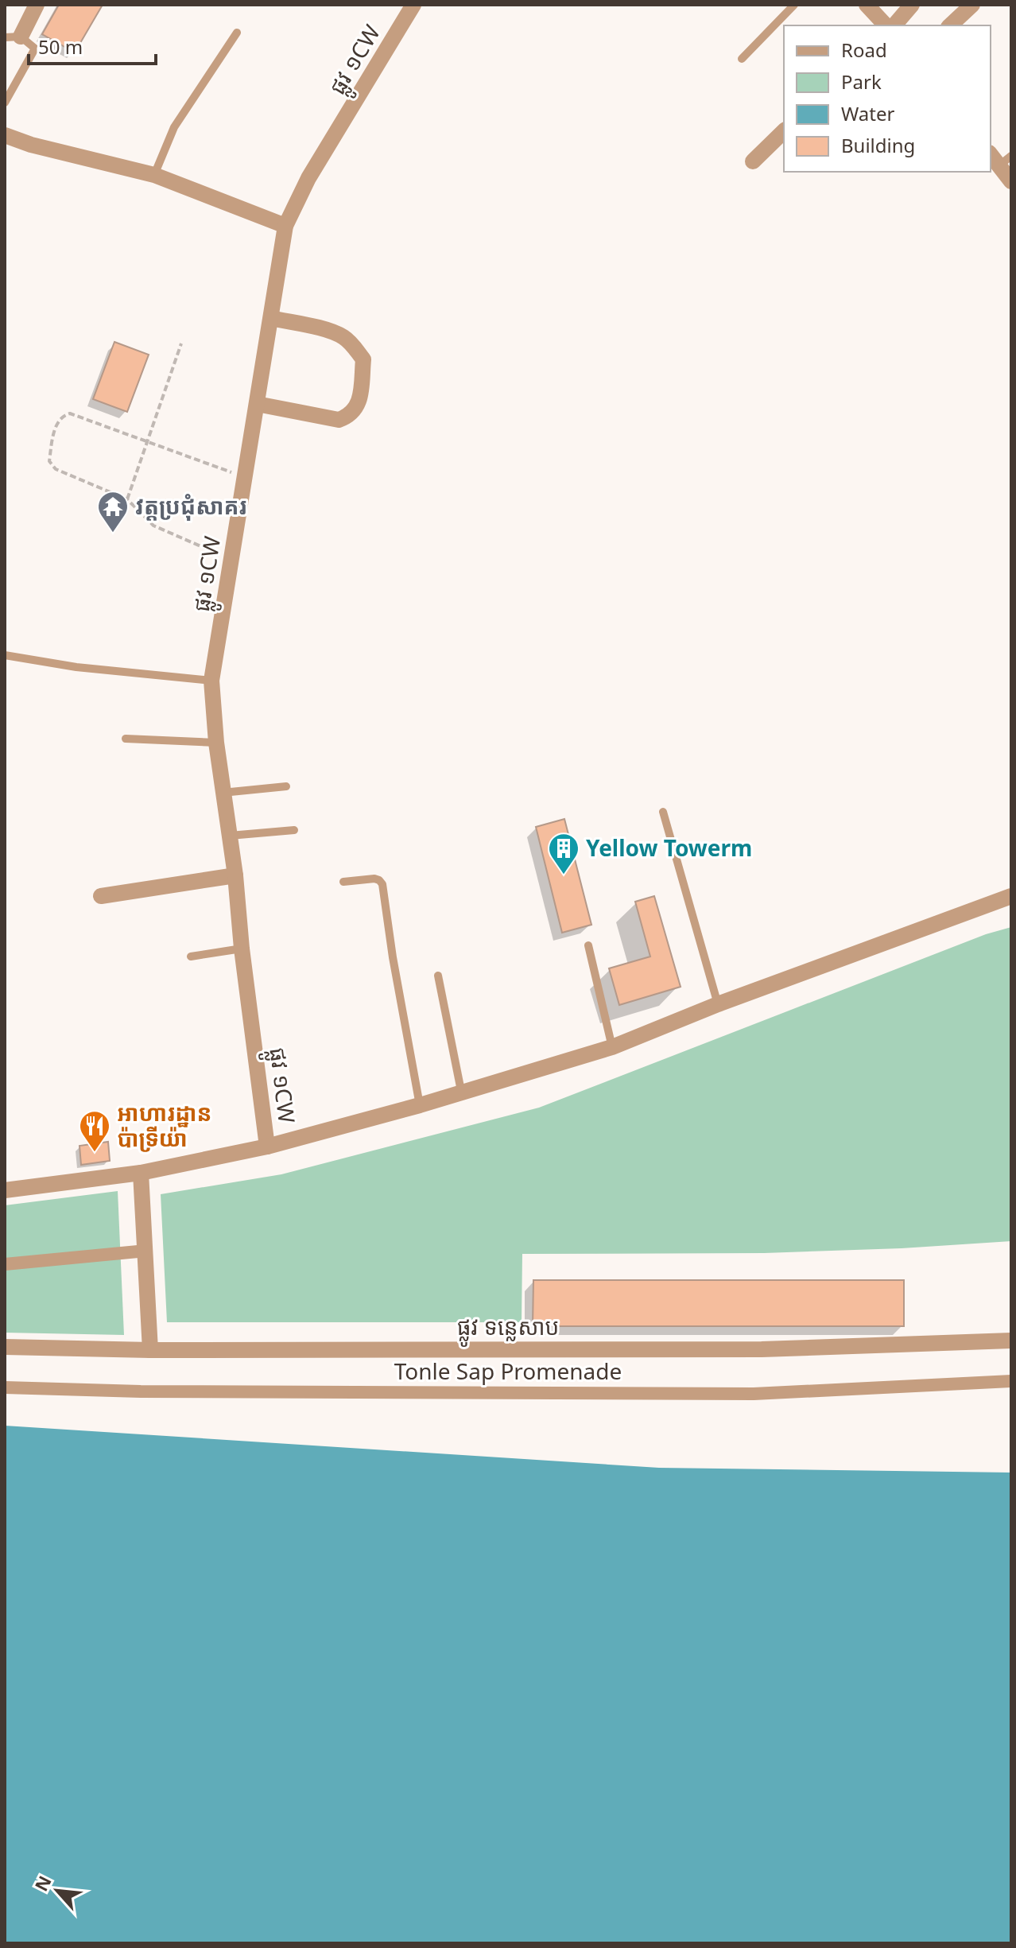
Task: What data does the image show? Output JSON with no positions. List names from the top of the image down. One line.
{"streets":{"street":["ផ្លូវ ១CW","ផ្លូវ ទន្លេសាប","Tonle Sap Promenade"]},"places":{"temple":["វត្តប្រជុំសាគរ"],"building":["Yellow Towerm"],"restaurant":["អាហារដ្ឋាន ប៉ាទ្រីយ៉ា"]},"legend":["Road","Park","Water","Building"],"scale_bar":"50 m","north":"top left"}
